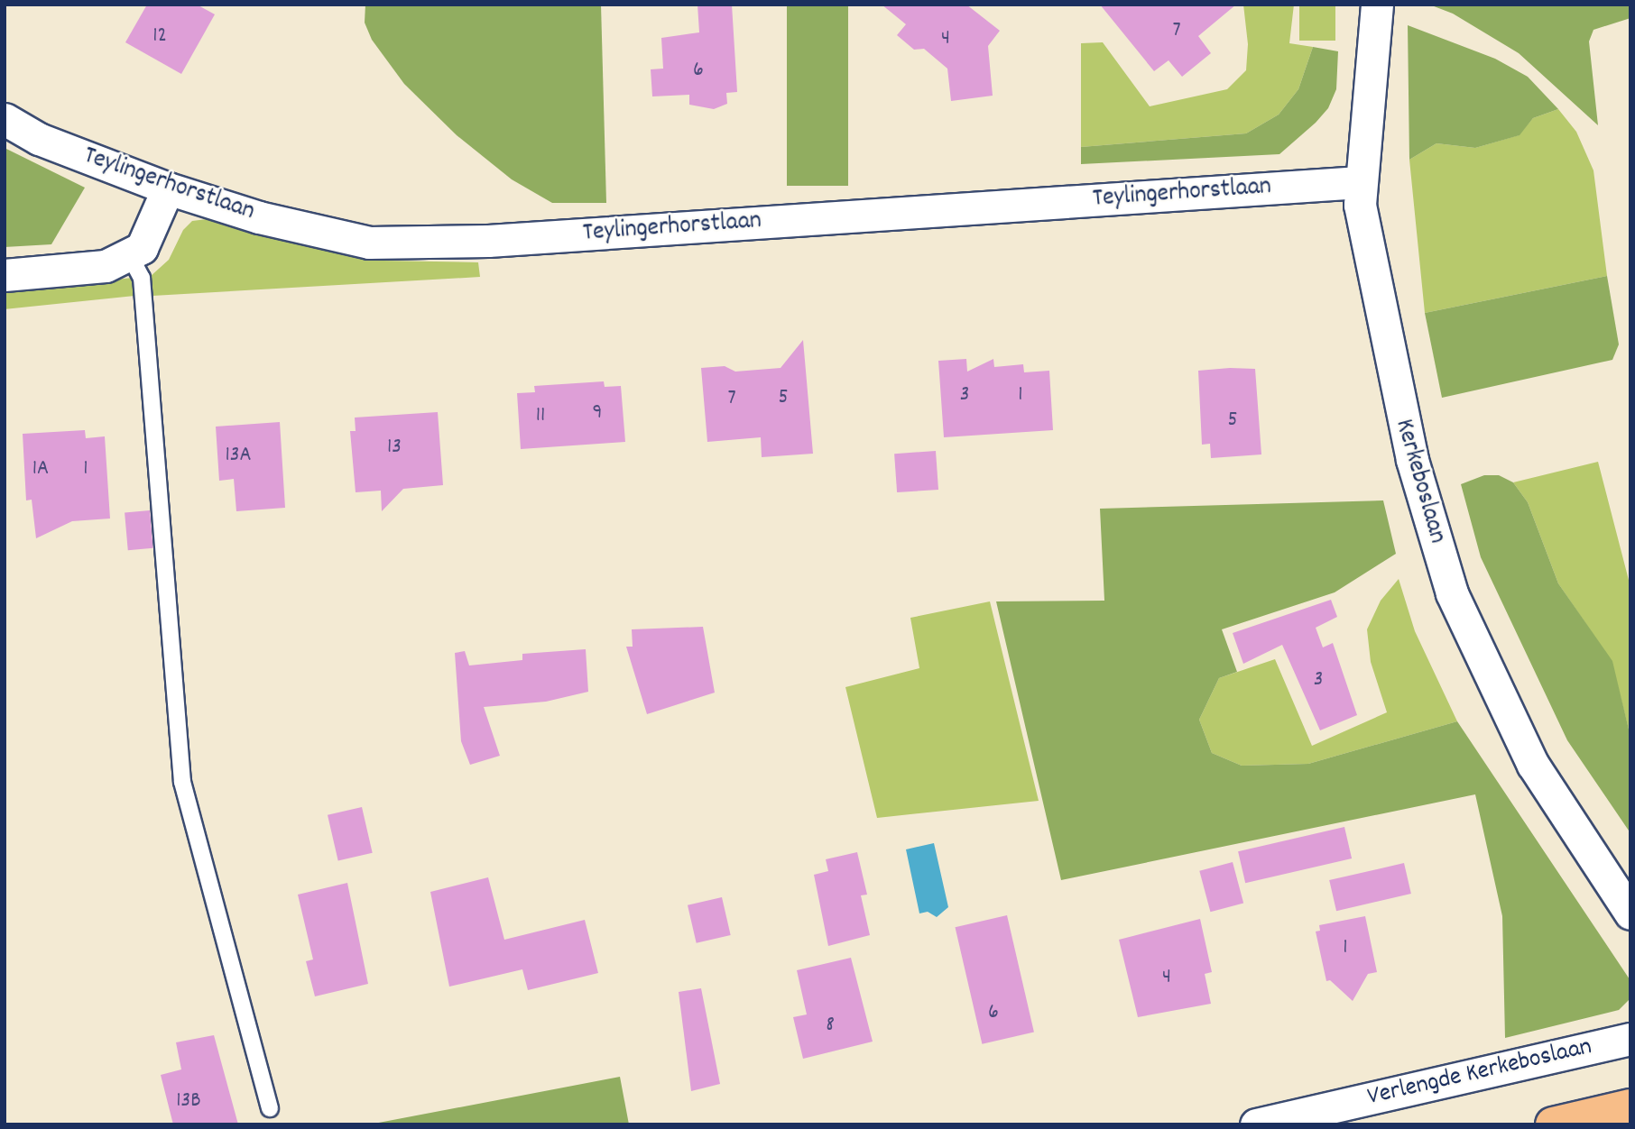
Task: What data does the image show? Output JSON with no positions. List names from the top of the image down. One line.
{"streets":{"street":["Teylingerhorstlaan","Kerkeboslaan","Verlengde Kerkeboslaan"]},"crossings":[["Teylingerhorstlaan","Kerkeboslaan"]],"house_numbers":["7","12","4","6","3","1","5","7","9","11","5","13","13A","1A","1","3","1","4","6","8","13B"]}
